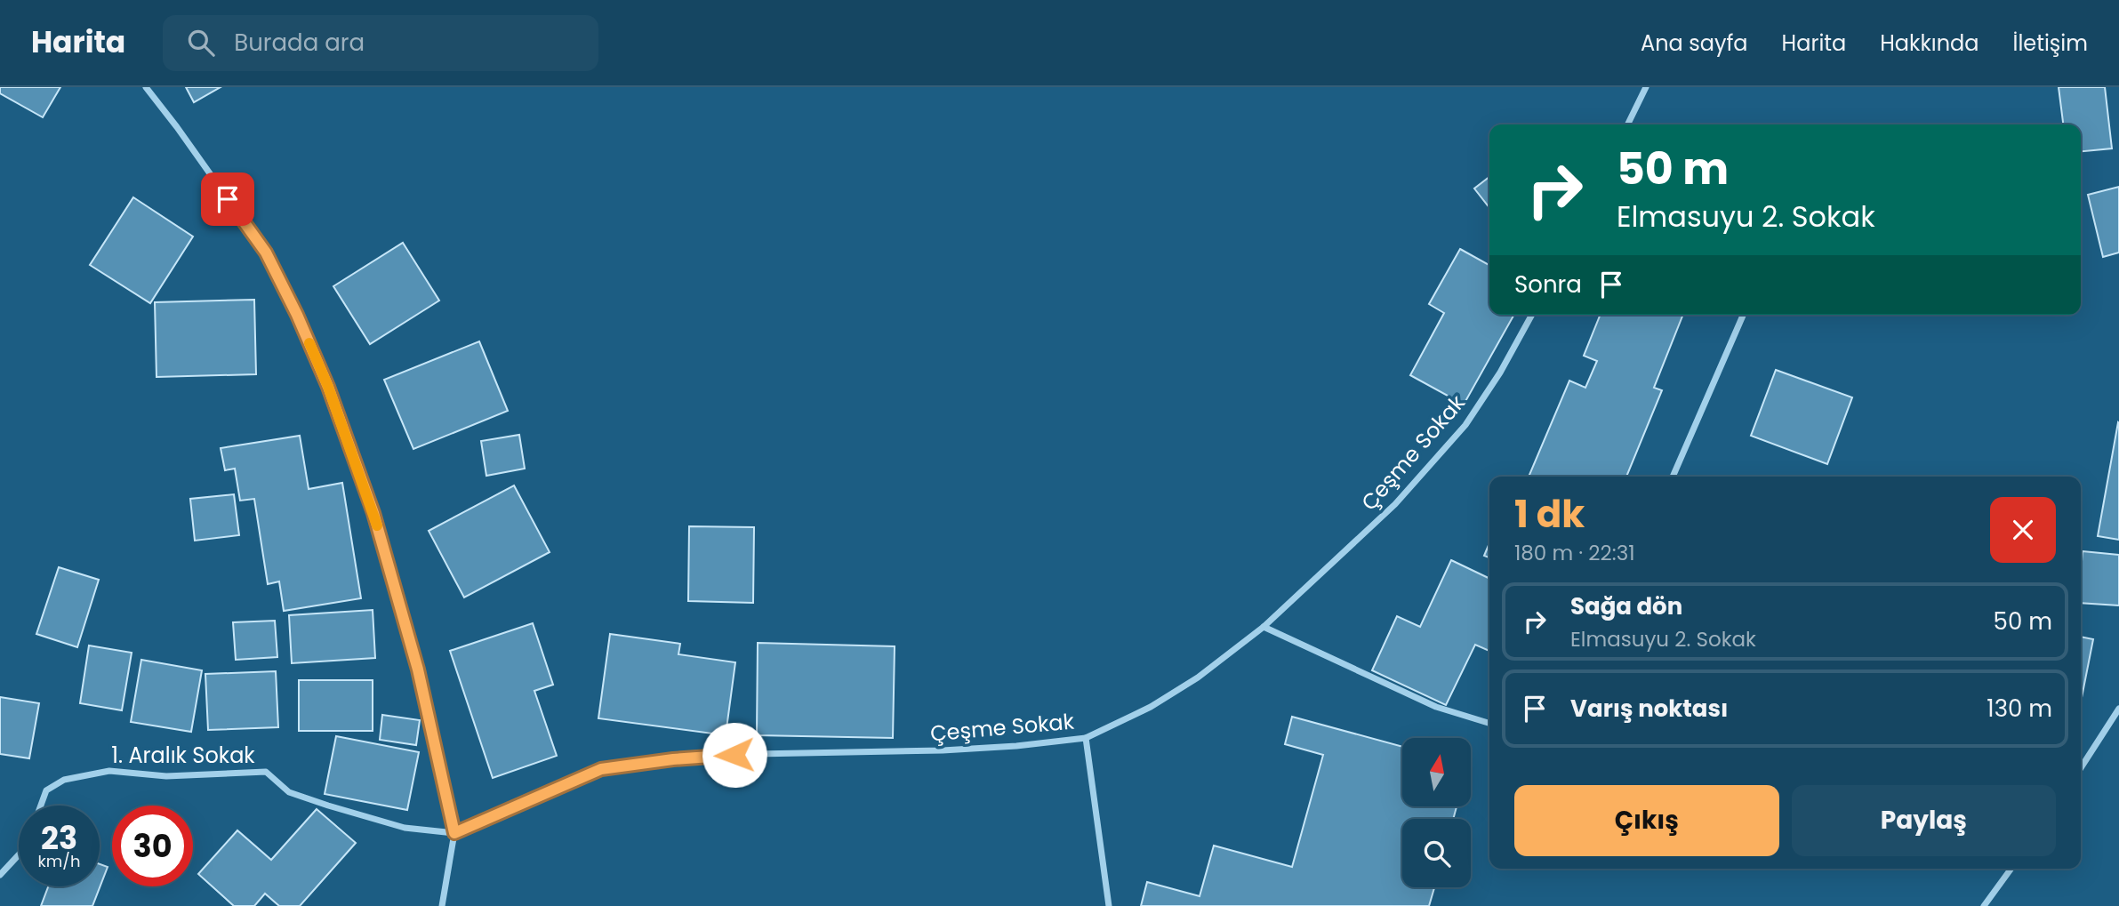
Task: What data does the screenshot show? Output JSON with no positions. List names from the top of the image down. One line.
{"streets":{"street":["Çeşme Sokak","1. Aralık Sokak"]},"crossings":[["Çeşme Sokak","1. Aralık Sokak"]],"north":"top","page":{"header":"Harita","search":"Burada ara","nav":["Ana sayfa","Harita","Hakkında","İletişim"],"turn":["50 m","Elmasuyu 2. Sokak"],"then":"Sonra","heading":["1 dk","180 m · 22:31"],"list":[{"name":"Sağa dön","note":"Elmasuyu 2. Sokak","value":"50 m"},{"name":"Varış noktası","value":"130 m"}],"buttons":["Çıkış","Paylaş"],"speed":"23 km/h","limit":"30"}}
